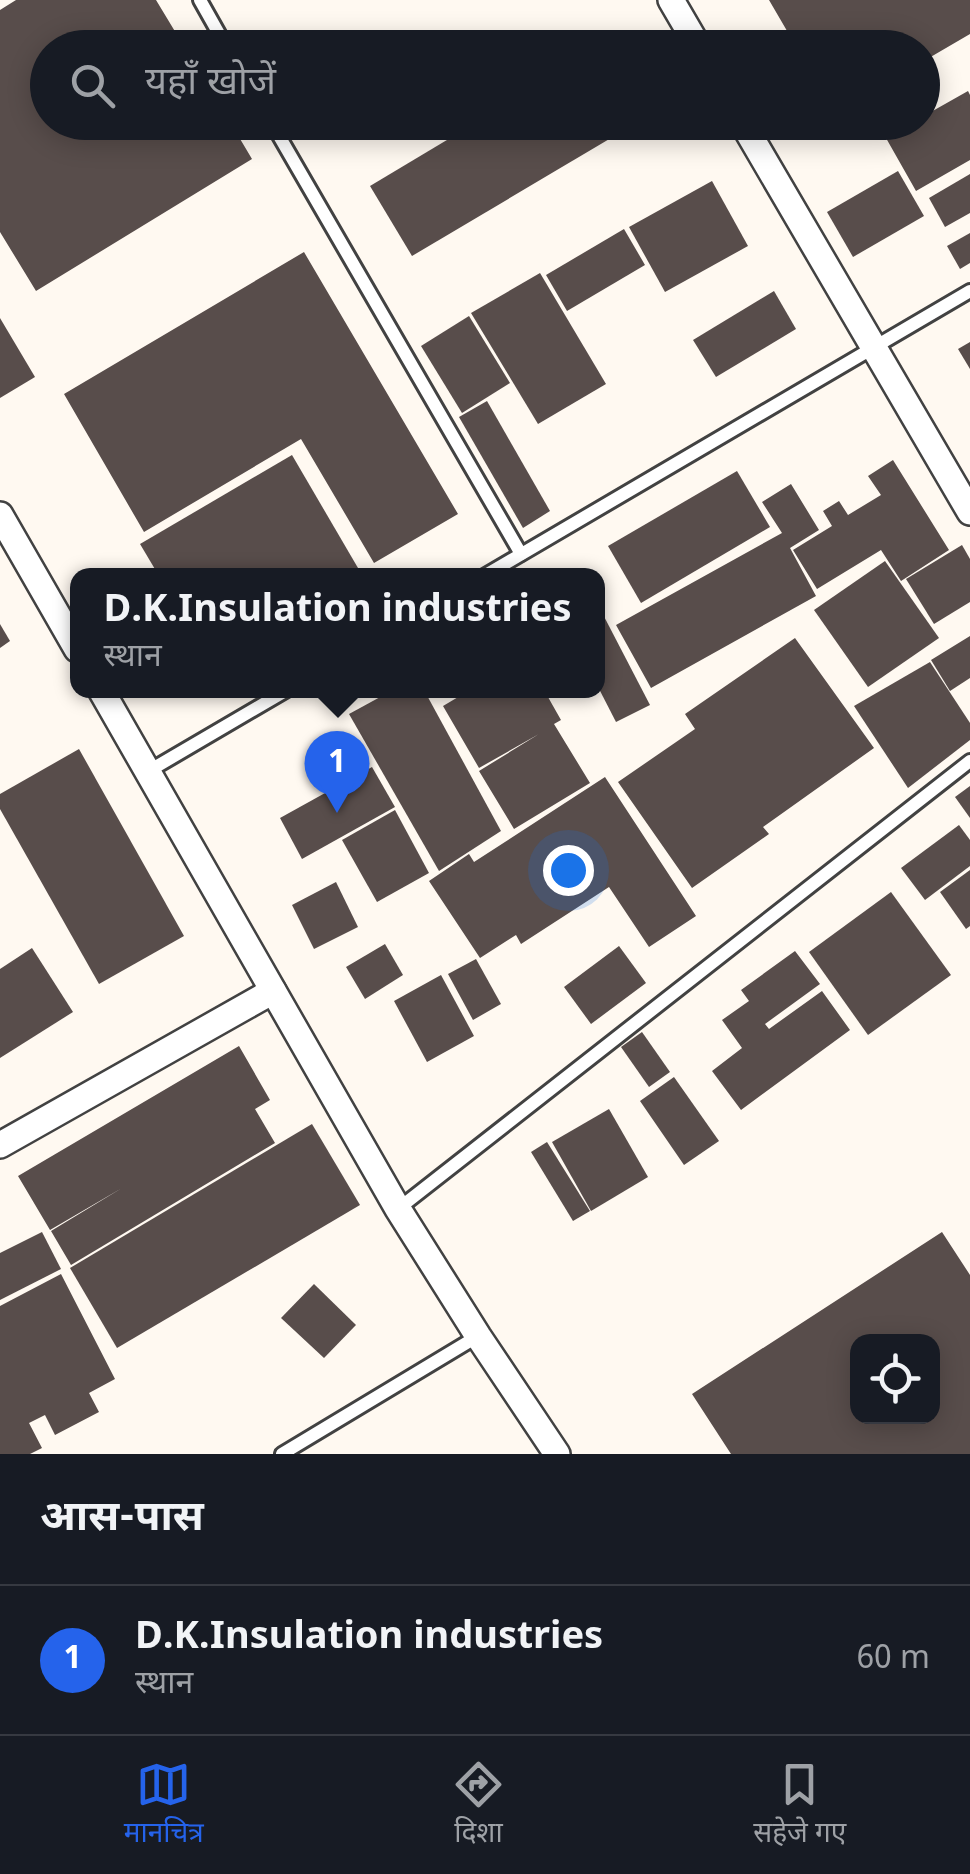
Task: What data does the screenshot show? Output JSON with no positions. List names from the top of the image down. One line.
{"page":{"search":"यहाँ खोजें","popup":["D.K.Insulation industries","स्थान"],"pins":"1","heading":"आस-पास","list":[{"mark":"1","name":"D.K.Insulation industries","note":"स्थान","value":"60 m"}],"nav":["मानचित्र","दिशा","सहेजे गए"]}}
